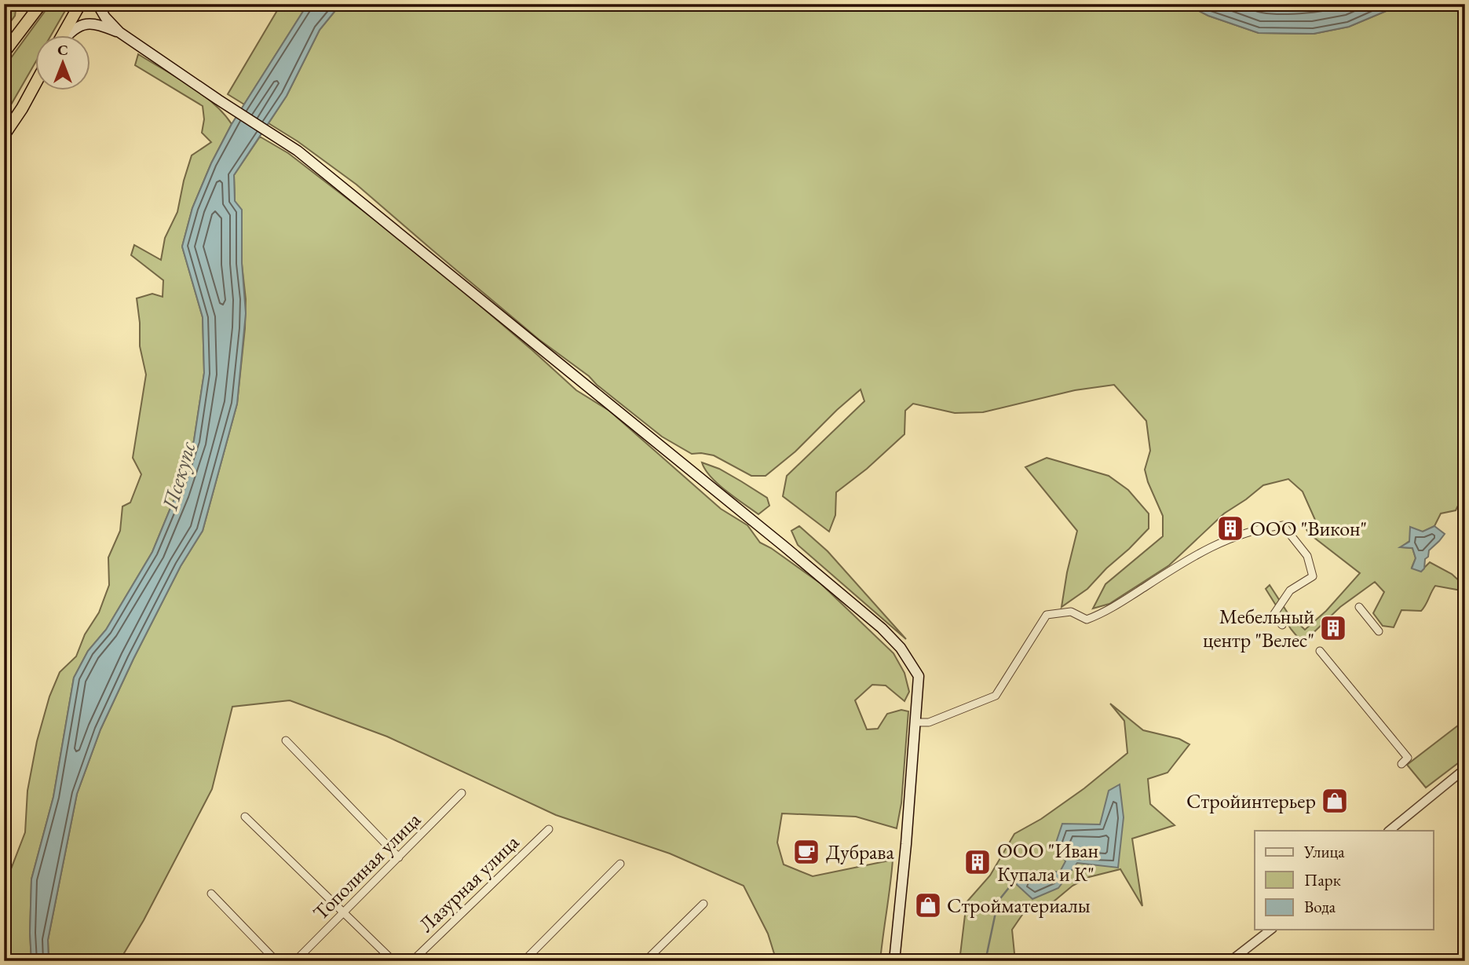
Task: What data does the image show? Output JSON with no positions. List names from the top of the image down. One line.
{"streets":{"street":["Тополиная улица","Лазурная улица"]},"water":["Псекупс"],"places":{"building":["ООО \"Викон\"","Мебельный центр \"Велес\"","ООО \"Иван Купала и К\""],"shop":["Стройинтерьер","Стройматериалы"],"cafe":["Дубрава"]},"legend":["Улица","Парк","Вода"],"north":"top"}
